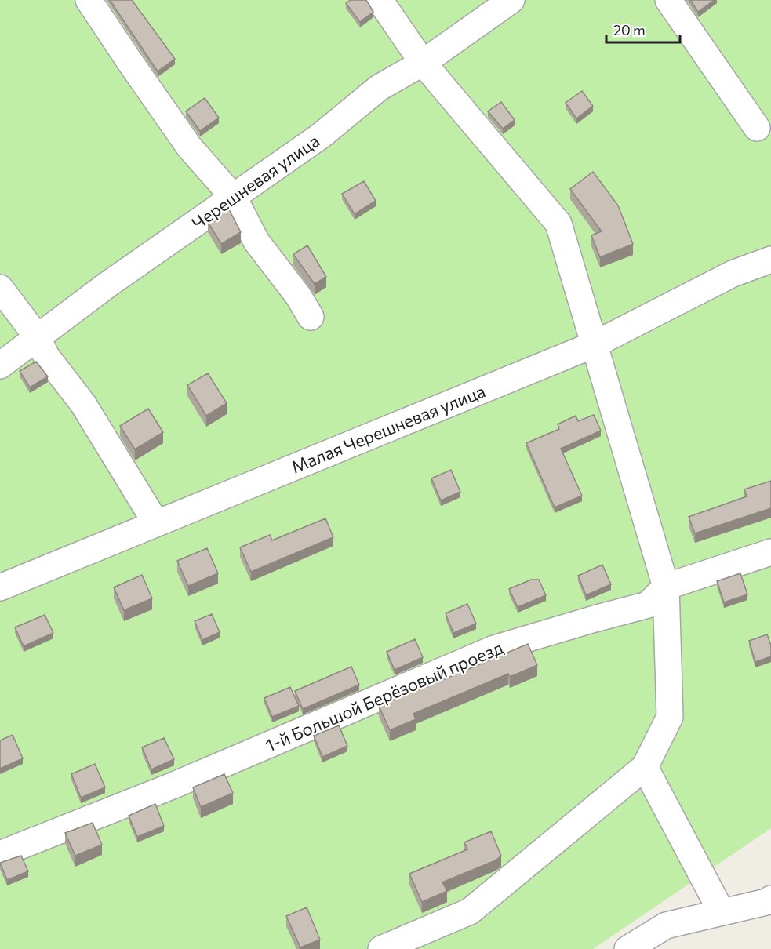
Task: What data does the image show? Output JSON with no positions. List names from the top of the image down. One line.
{"streets":{"lane":["Черешневая улица","Малая Черешневая улица","1-й Большой Берёзовый проезд"]},"scale_bar":"20 m"}
